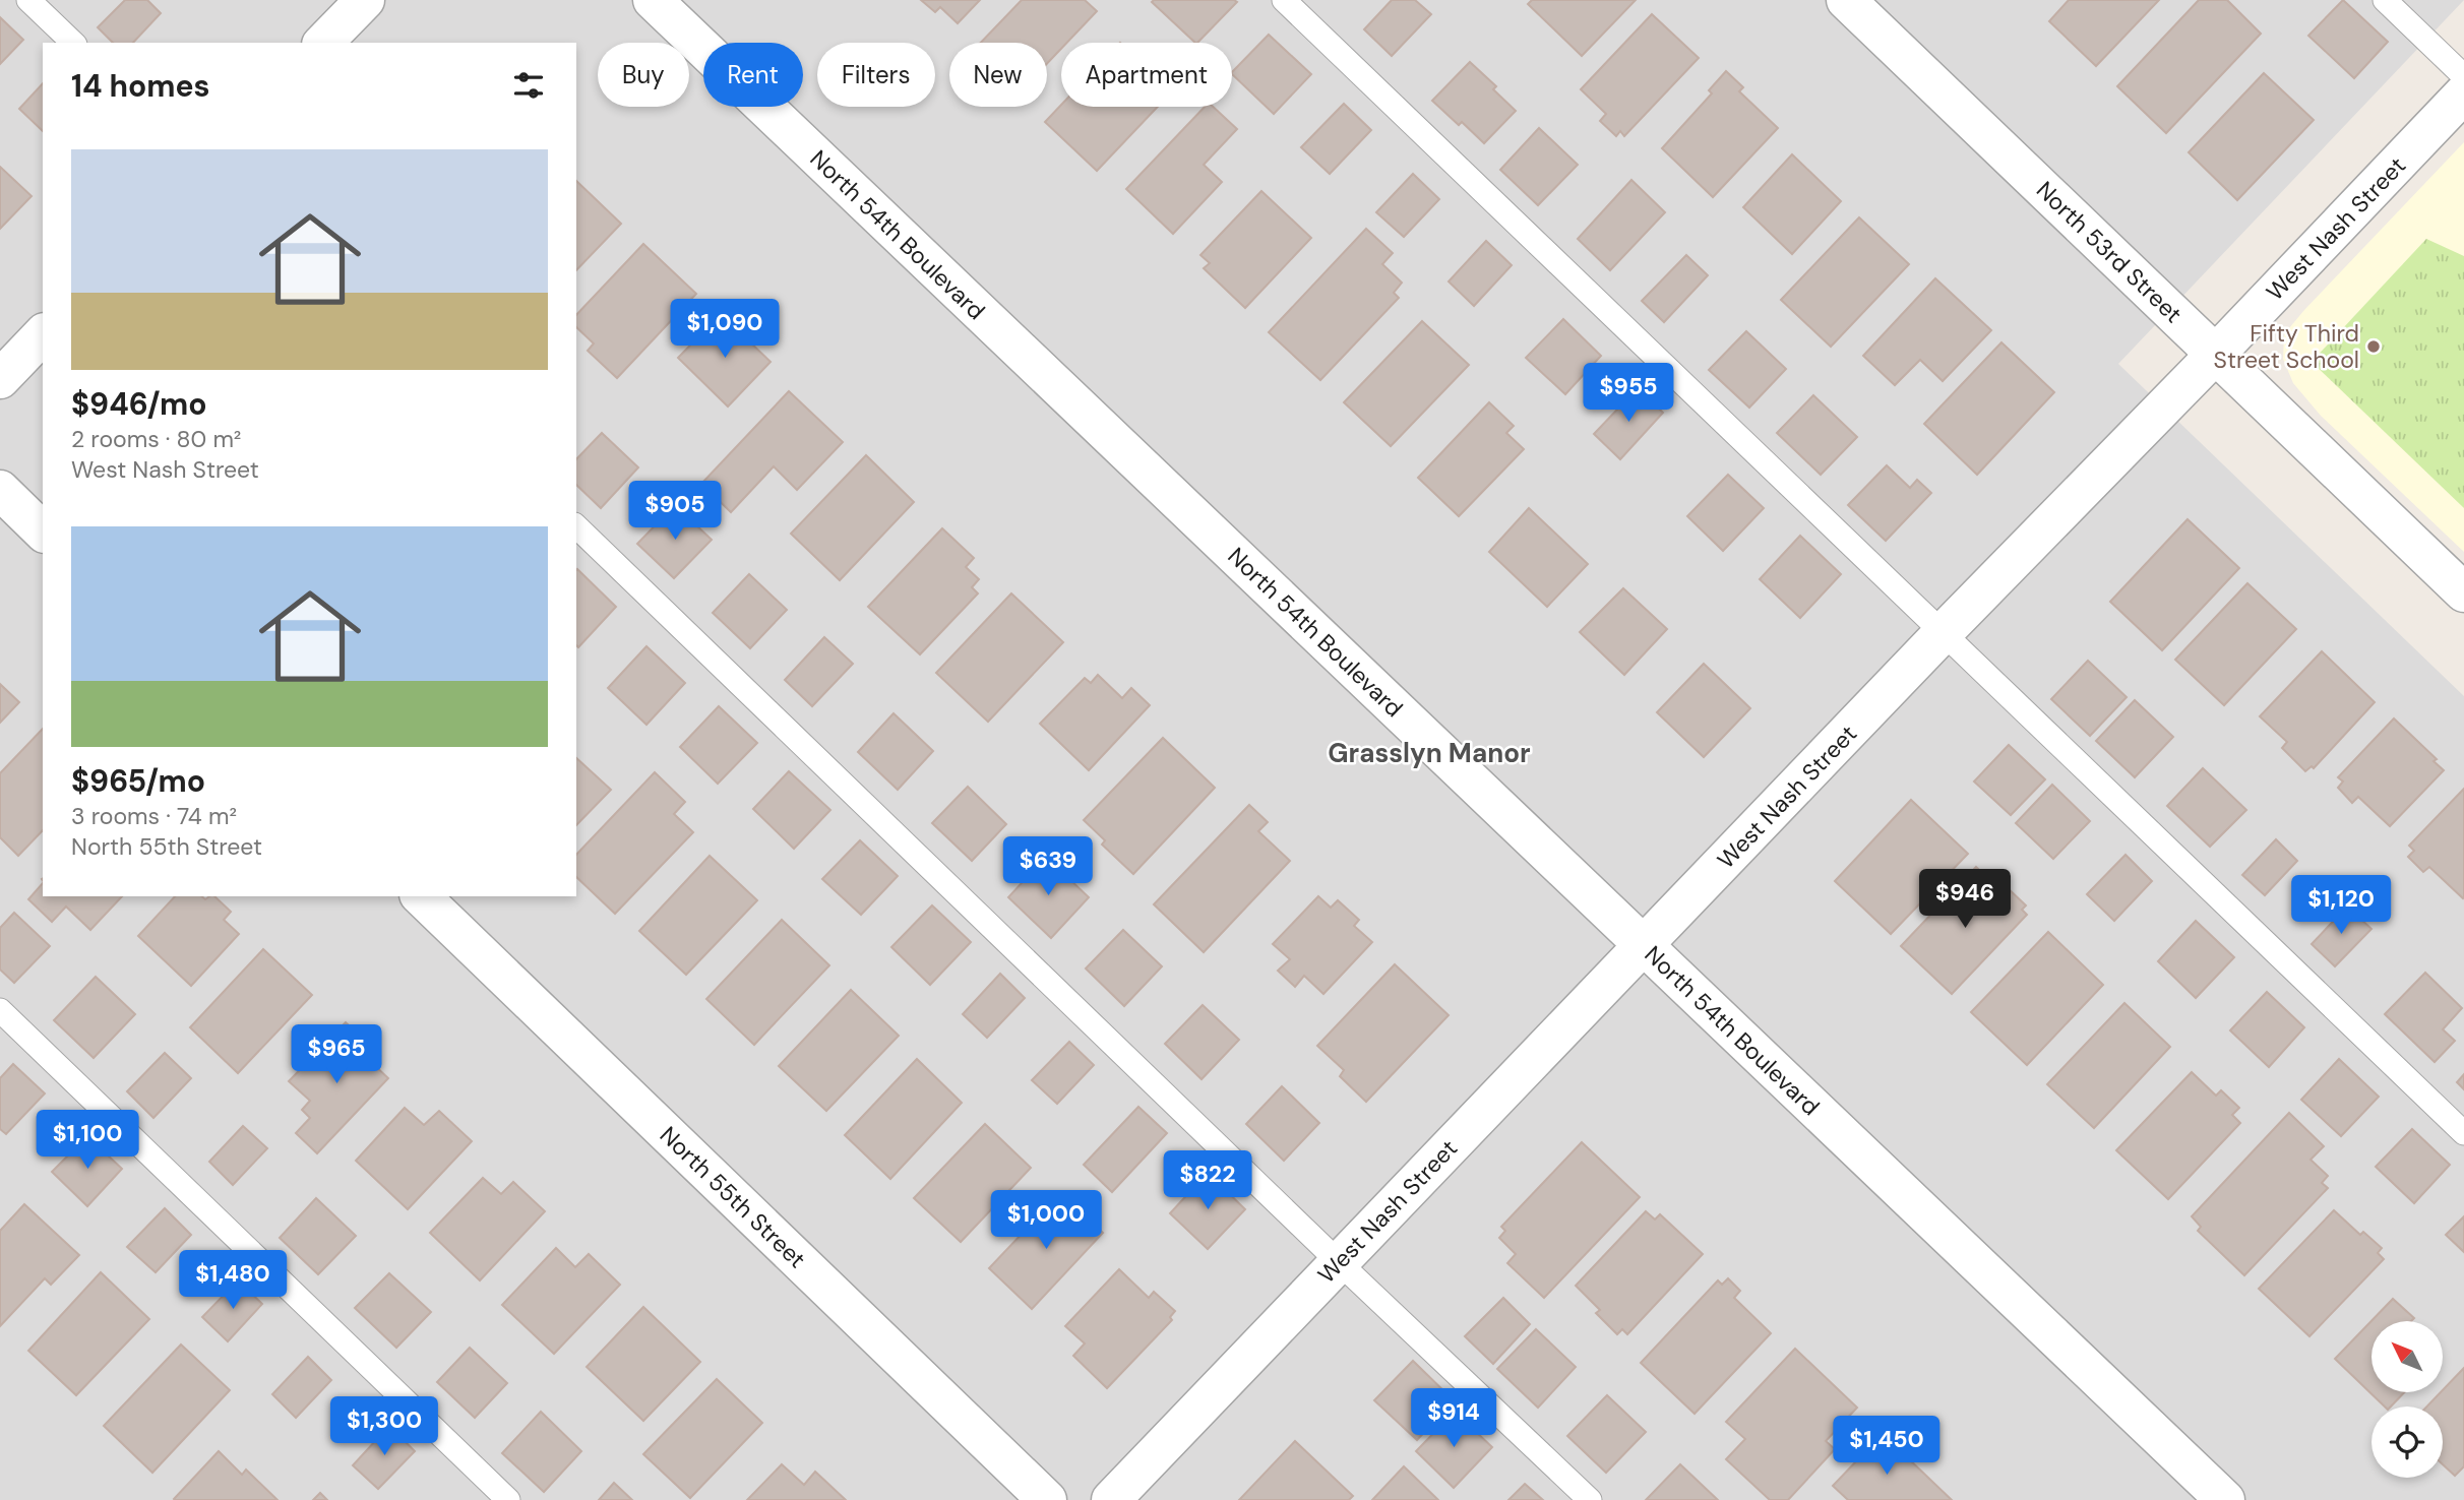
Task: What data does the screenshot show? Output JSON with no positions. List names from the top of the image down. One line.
{"streets":{"street":["West Nash Street","North 54th Boulevard","North 53rd Street","North 55th Street"]},"crossings":[["West Nash Street","North 54th Boulevard"],["West Nash Street","North 53rd Street"]],"districts":["Grasslyn Manor"],"places":["Fifty Third Street School"],"north":"top left","page":{"chip":["Buy","Rent","Filters","New","Apartment"],"heading":"14 homes","list":[{"name":"$946/mo","note":"2 rooms · 80 m² · West Nash Street"},{"name":"$965/mo","note":"3 rooms · 74 m² · North 55th Street"}],"price":["$1,090","$955","$905","$639","$946","$1,120","$965","$1,100","$822","$1,000","$1,480","$914","$1,300","$1,450"]}}
